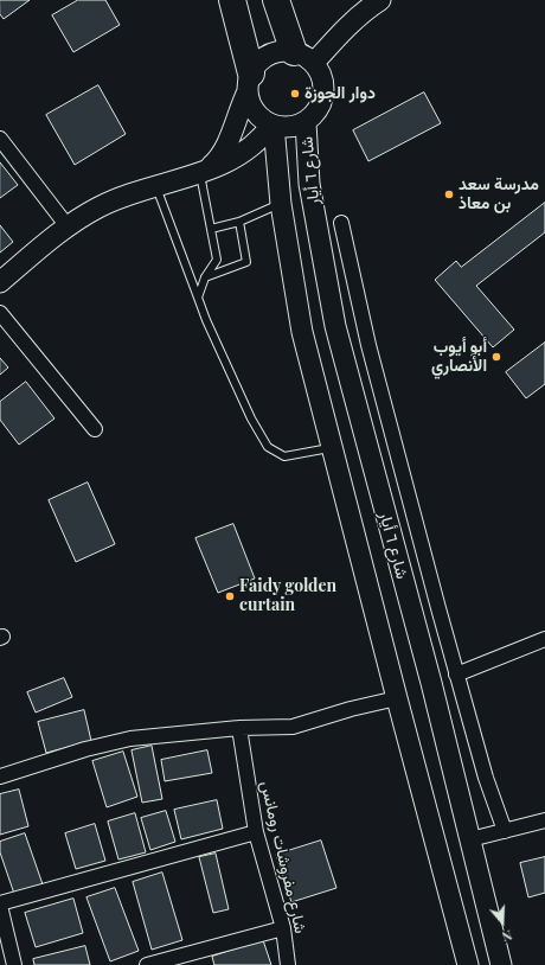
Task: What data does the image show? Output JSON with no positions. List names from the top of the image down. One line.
{"streets":{"main road":["شارع ٦ أيار"],"street":["شارع مفروشات رومانس"]},"places":["دوار الجوزة","مدرسة سعد بن معاذ","أبو أيوب الأنصاري","Faidy golden curtain"],"north":"bottom"}
